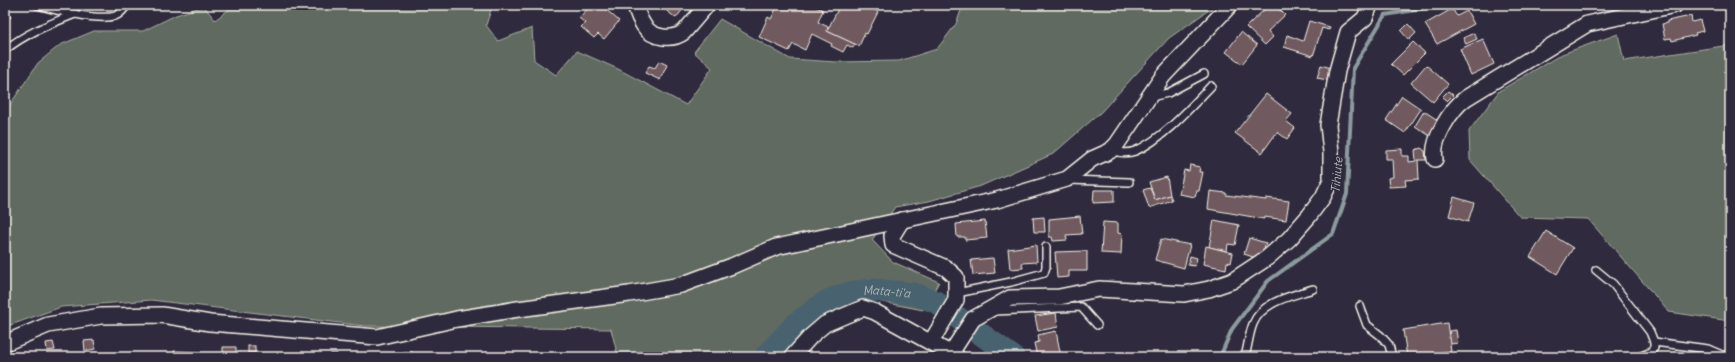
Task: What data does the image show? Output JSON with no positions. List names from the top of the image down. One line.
{"water":["Tihiute","Mata-ti'a"]}
